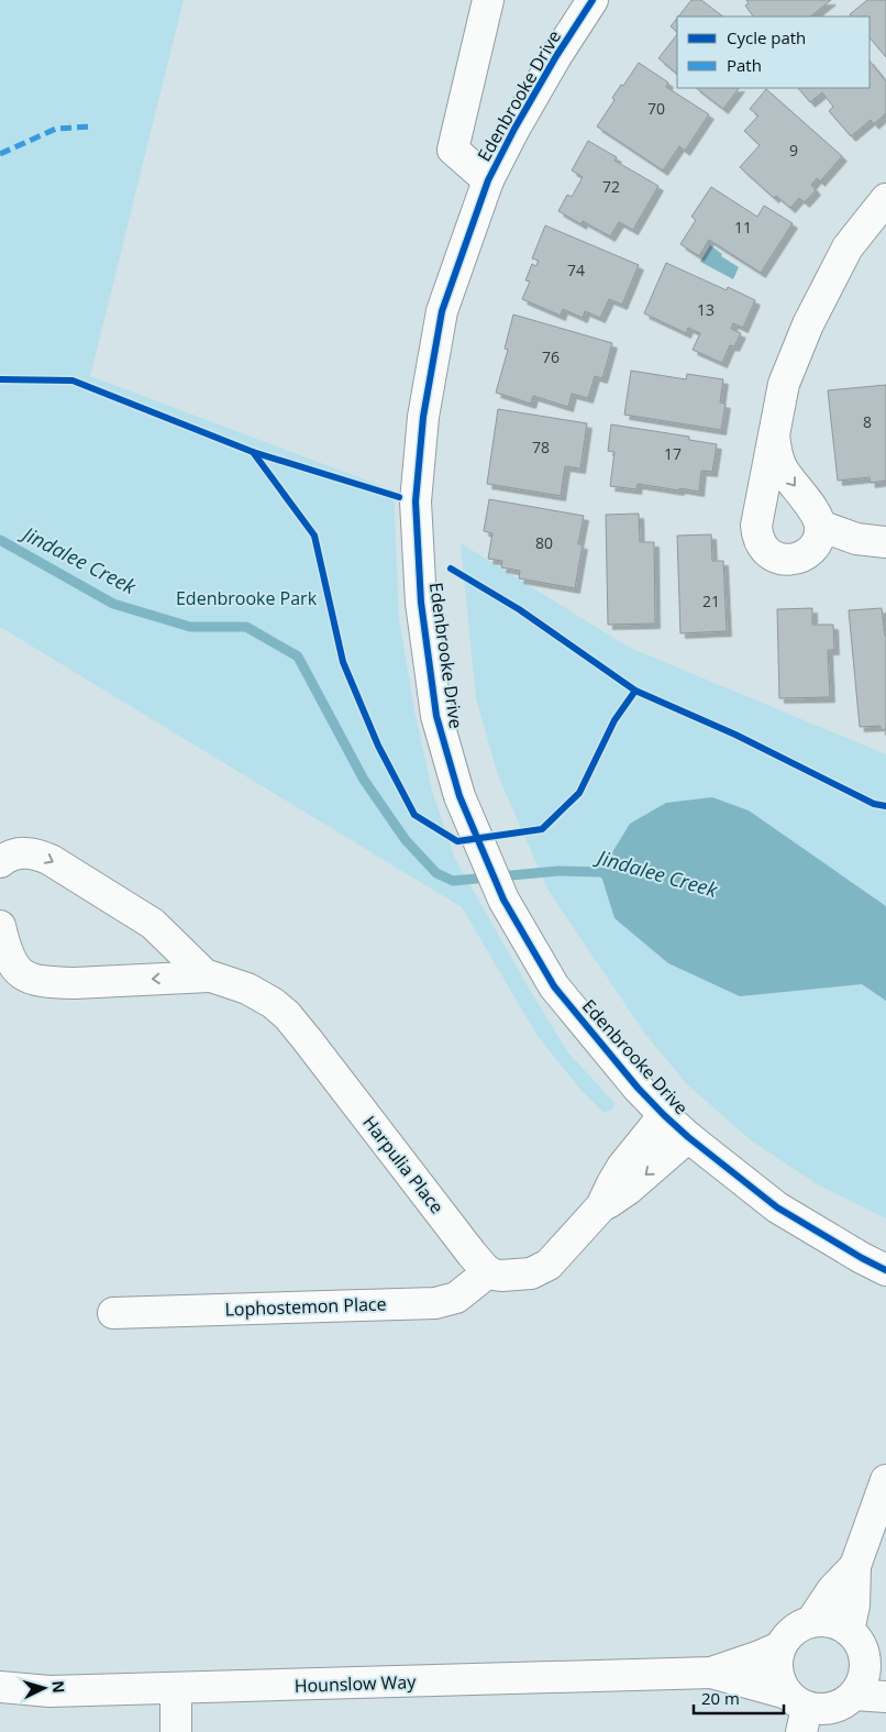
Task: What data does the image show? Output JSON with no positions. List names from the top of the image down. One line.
{"streets":{"street":["Edenbrooke Drive","Harpulia Place","Lophostemon Place","Hounslow Way"]},"crossings":[["Harpulia Place","Lophostemon Place"]],"water":["Jindalee Creek"],"parks":["Edenbrooke Park"],"house_numbers":["70","9","72","11","74","13","76","8","78","17","80","21"],"legend":["Cycle path","Path"],"scale_bar":"20 m","north":"right"}
